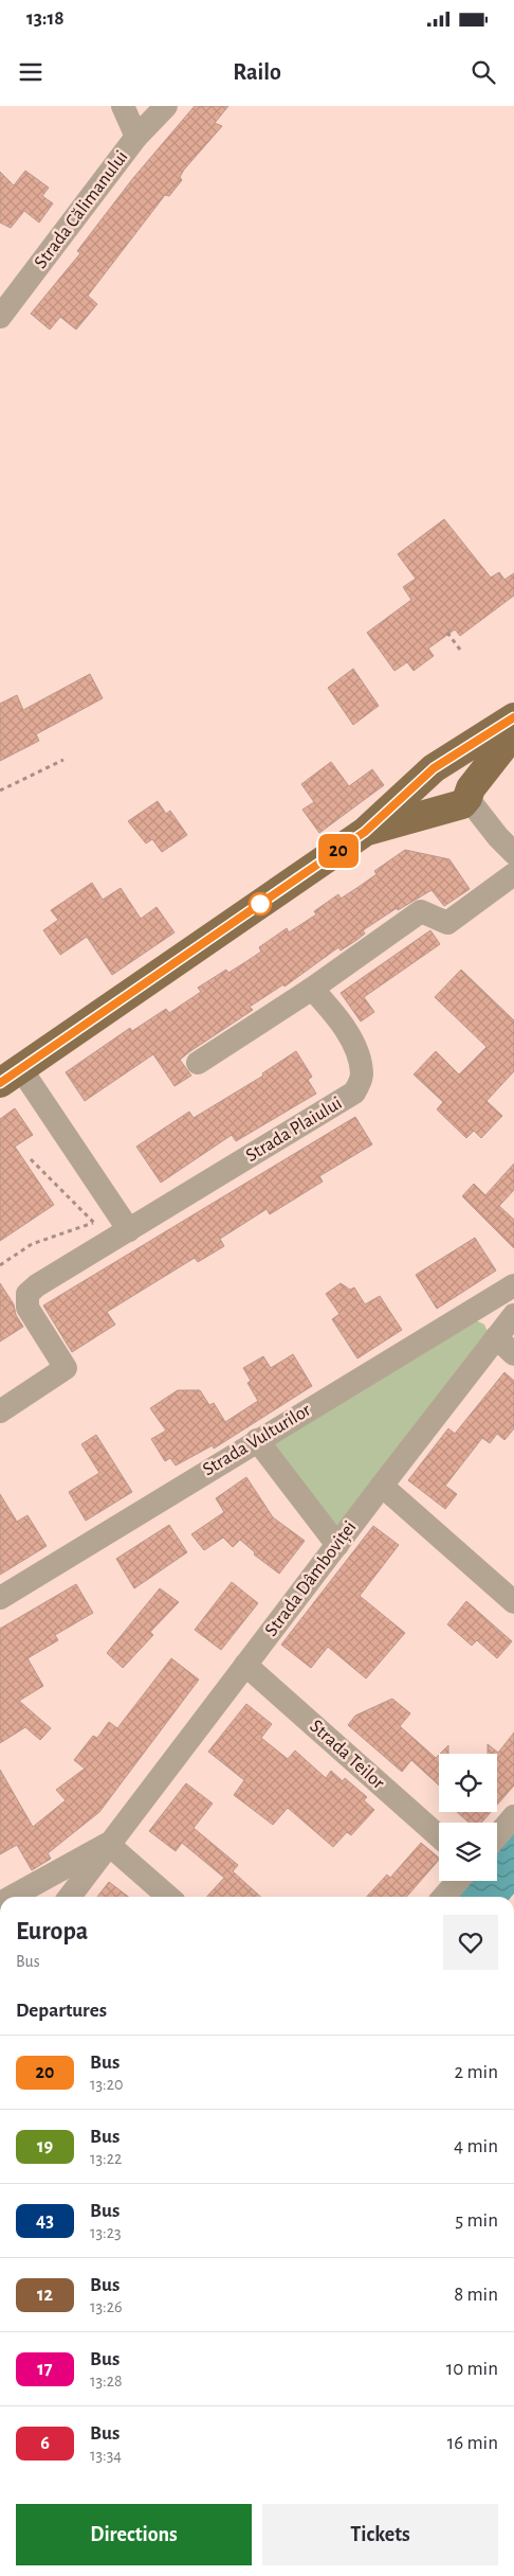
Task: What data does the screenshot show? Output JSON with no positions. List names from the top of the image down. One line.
{"streets":{"street":["Strada Călimanului","Strada Plaiului","Strada Vulturilor","Strada Dâmboviței","Strada Teilor"]},"crossings":[["Strada Dâmboviței","Strada Teilor"]],"lines":["bus line 20"],"page":{"status":"13:18","header":"Railo","on_map":"20","heading":[["Europa","Bus"],"Departures"],"list":[{"mark":"20","name":"Bus","note":"13:20","value":"2 min"},{"mark":"19","name":"Bus","note":"13:22","value":"4 min"},{"mark":"43","name":"Bus","note":"13:23","value":"5 min"},{"mark":"12","name":"Bus","note":"13:26","value":"8 min"},{"mark":"17","name":"Bus","note":"13:28","value":"10 min"},{"mark":"6","name":"Bus","note":"13:34","value":"16 min"}],"buttons":["Directions","Tickets"]}}
